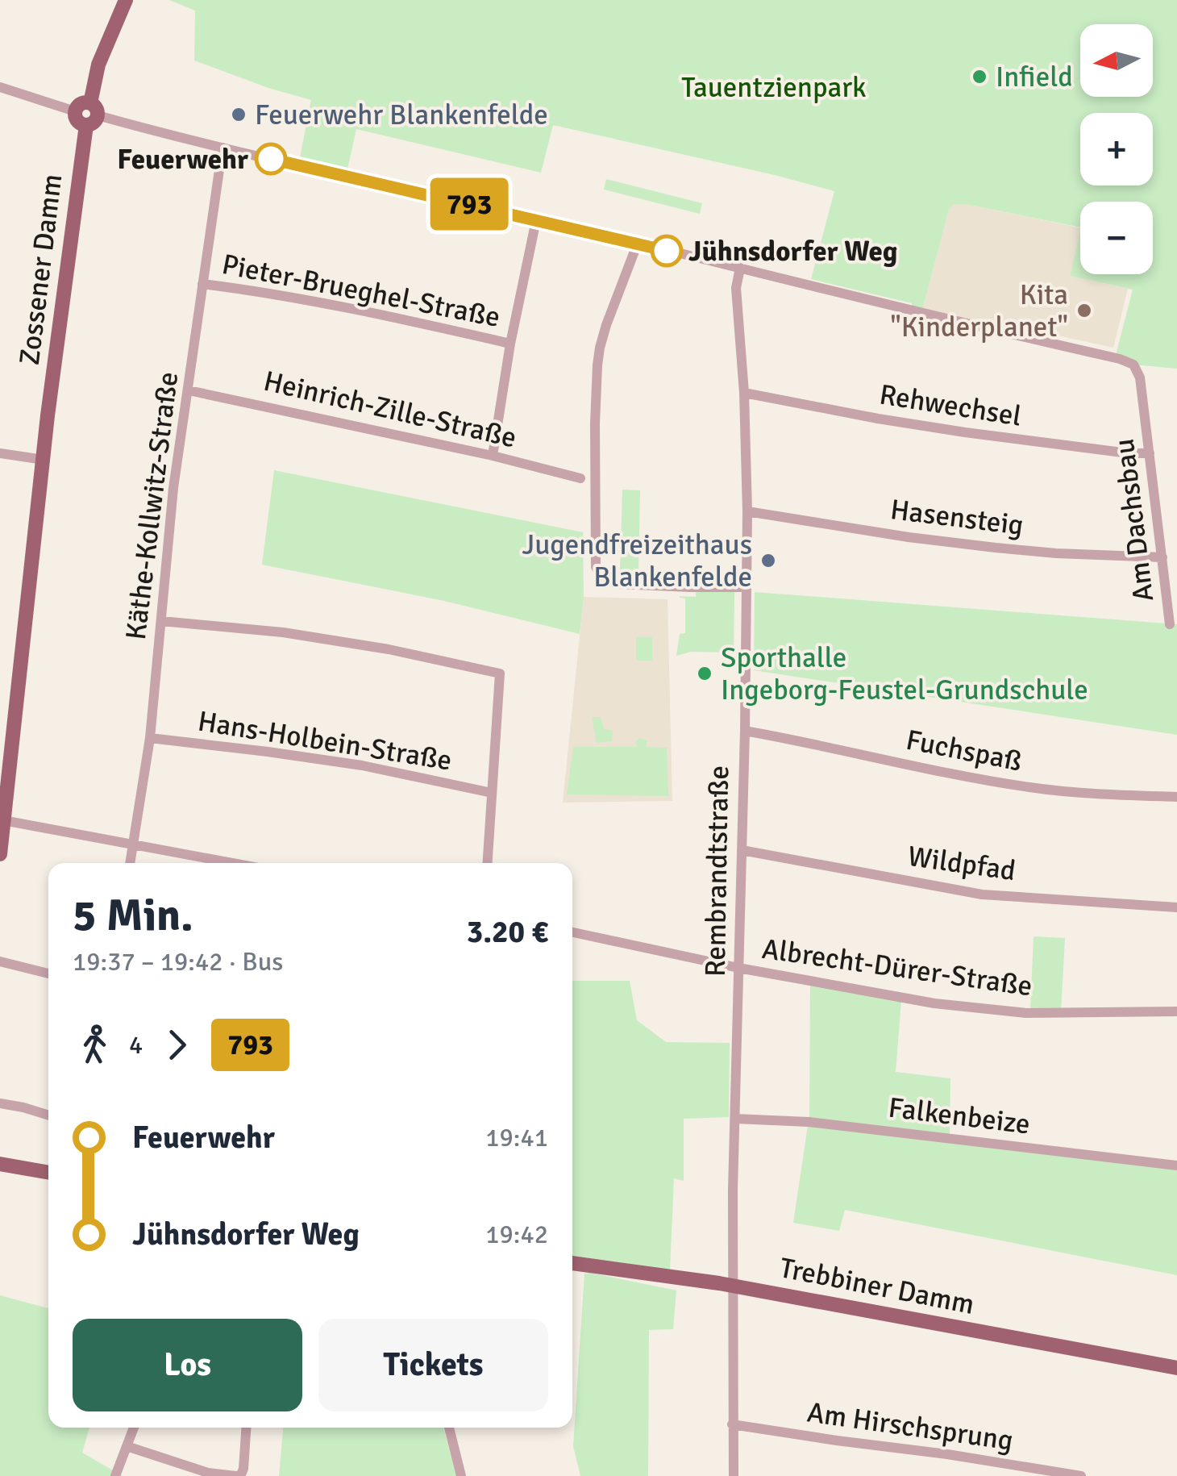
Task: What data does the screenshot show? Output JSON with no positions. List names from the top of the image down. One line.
{"streets":{"main road":["Zossener Damm","Trebbiner Damm"],"street":["Pieter-Brueghel-Straße","Rehwechsel","Heinrich-Zille-Straße","Käthe-Kollwitz-Straße","Hasensteig","Am Dachsbau","Hans-Holbein-Straße","Fuchspaß","Wildpfad","Rembrandtstraße","Albrecht-Dürer-Straße","Falkenbeize","Am Hirschsprung"]},"crossings":[["Pieter-Brueghel-Straße","Käthe-Kollwitz-Straße"],["Rehwechsel","Am Dachsbau"],["Rehwechsel","Rembrandtstraße"],["Heinrich-Zille-Straße","Käthe-Kollwitz-Straße"],["Käthe-Kollwitz-Straße","Hans-Holbein-Straße"],["Hasensteig","Am Dachsbau"],["Hasensteig","Rembrandtstraße"],["Am Dachsbau","Rembrandtstraße"],["Fuchspaß","Rembrandtstraße"],["Wildpfad","Rembrandtstraße"],["Rembrandtstraße","Albrecht-Dürer-Straße"],["Rembrandtstraße","Falkenbeize"],["Rembrandtstraße","Trebbiner Damm"],["Rembrandtstraße","Am Hirschsprung"]],"parks":["Tauentzienpark"],"places":["Infield","Feuerwehr Blankenfelde","Feuerwehr","Jühnsdorfer Weg","Kita \"Kinderplanet\"","Jugendfreizeithaus Blankenfelde","Sporthalle Ingeborg-Feustel-Grundschule"],"lines":["bus line 793"],"north":"left","page":{"on_map":"793","map_buttons":["+","−"],"heading":["5 Min.","19:37 – 19:42 · Bus","3.20 €"],"legs":["4","793"],"list":[{"name":"Feuerwehr","value":"19:41"},{"name":"Jühnsdorfer Weg","value":"19:42"}],"buttons":["Los","Tickets"]}}
